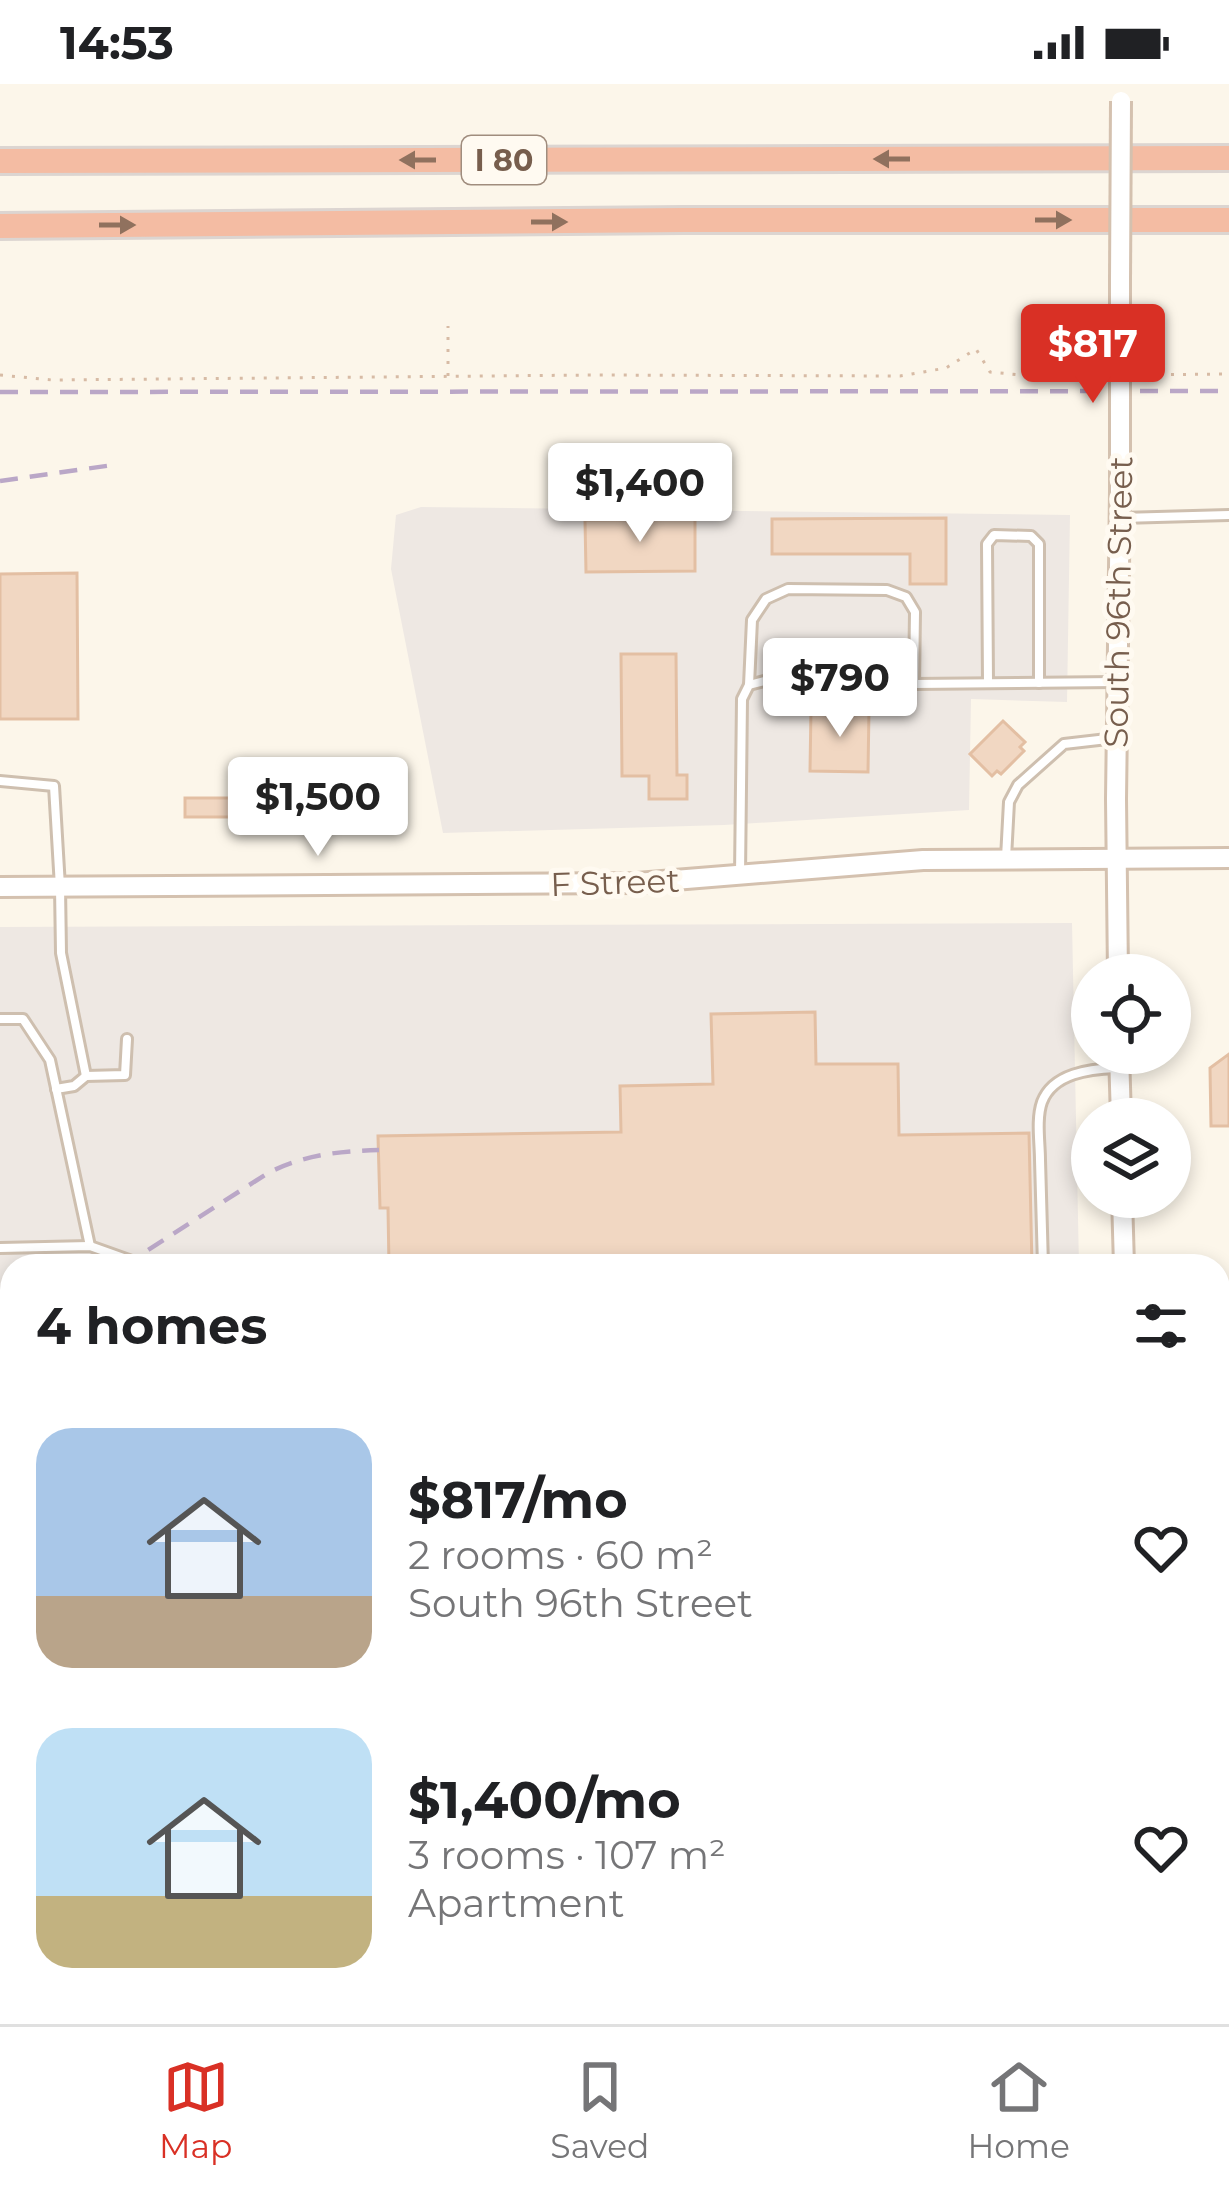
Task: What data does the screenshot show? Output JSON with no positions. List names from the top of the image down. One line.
{"streets":{"highway":["I 80"],"street":["South 96th Street","F Street"]},"crossings":[["South 96th Street","F Street"]],"page":{"status":"14:53","price":["$817","$1,400","$790","$1,500"],"heading":"4 homes","list":[{"name":"$817/mo","note":"2 rooms · 60 m² · South 96th Street"},{"name":"$1,400/mo","note":"3 rooms · 107 m² · Apartment"}],"tabs":["Map","Saved","Home"]}}
